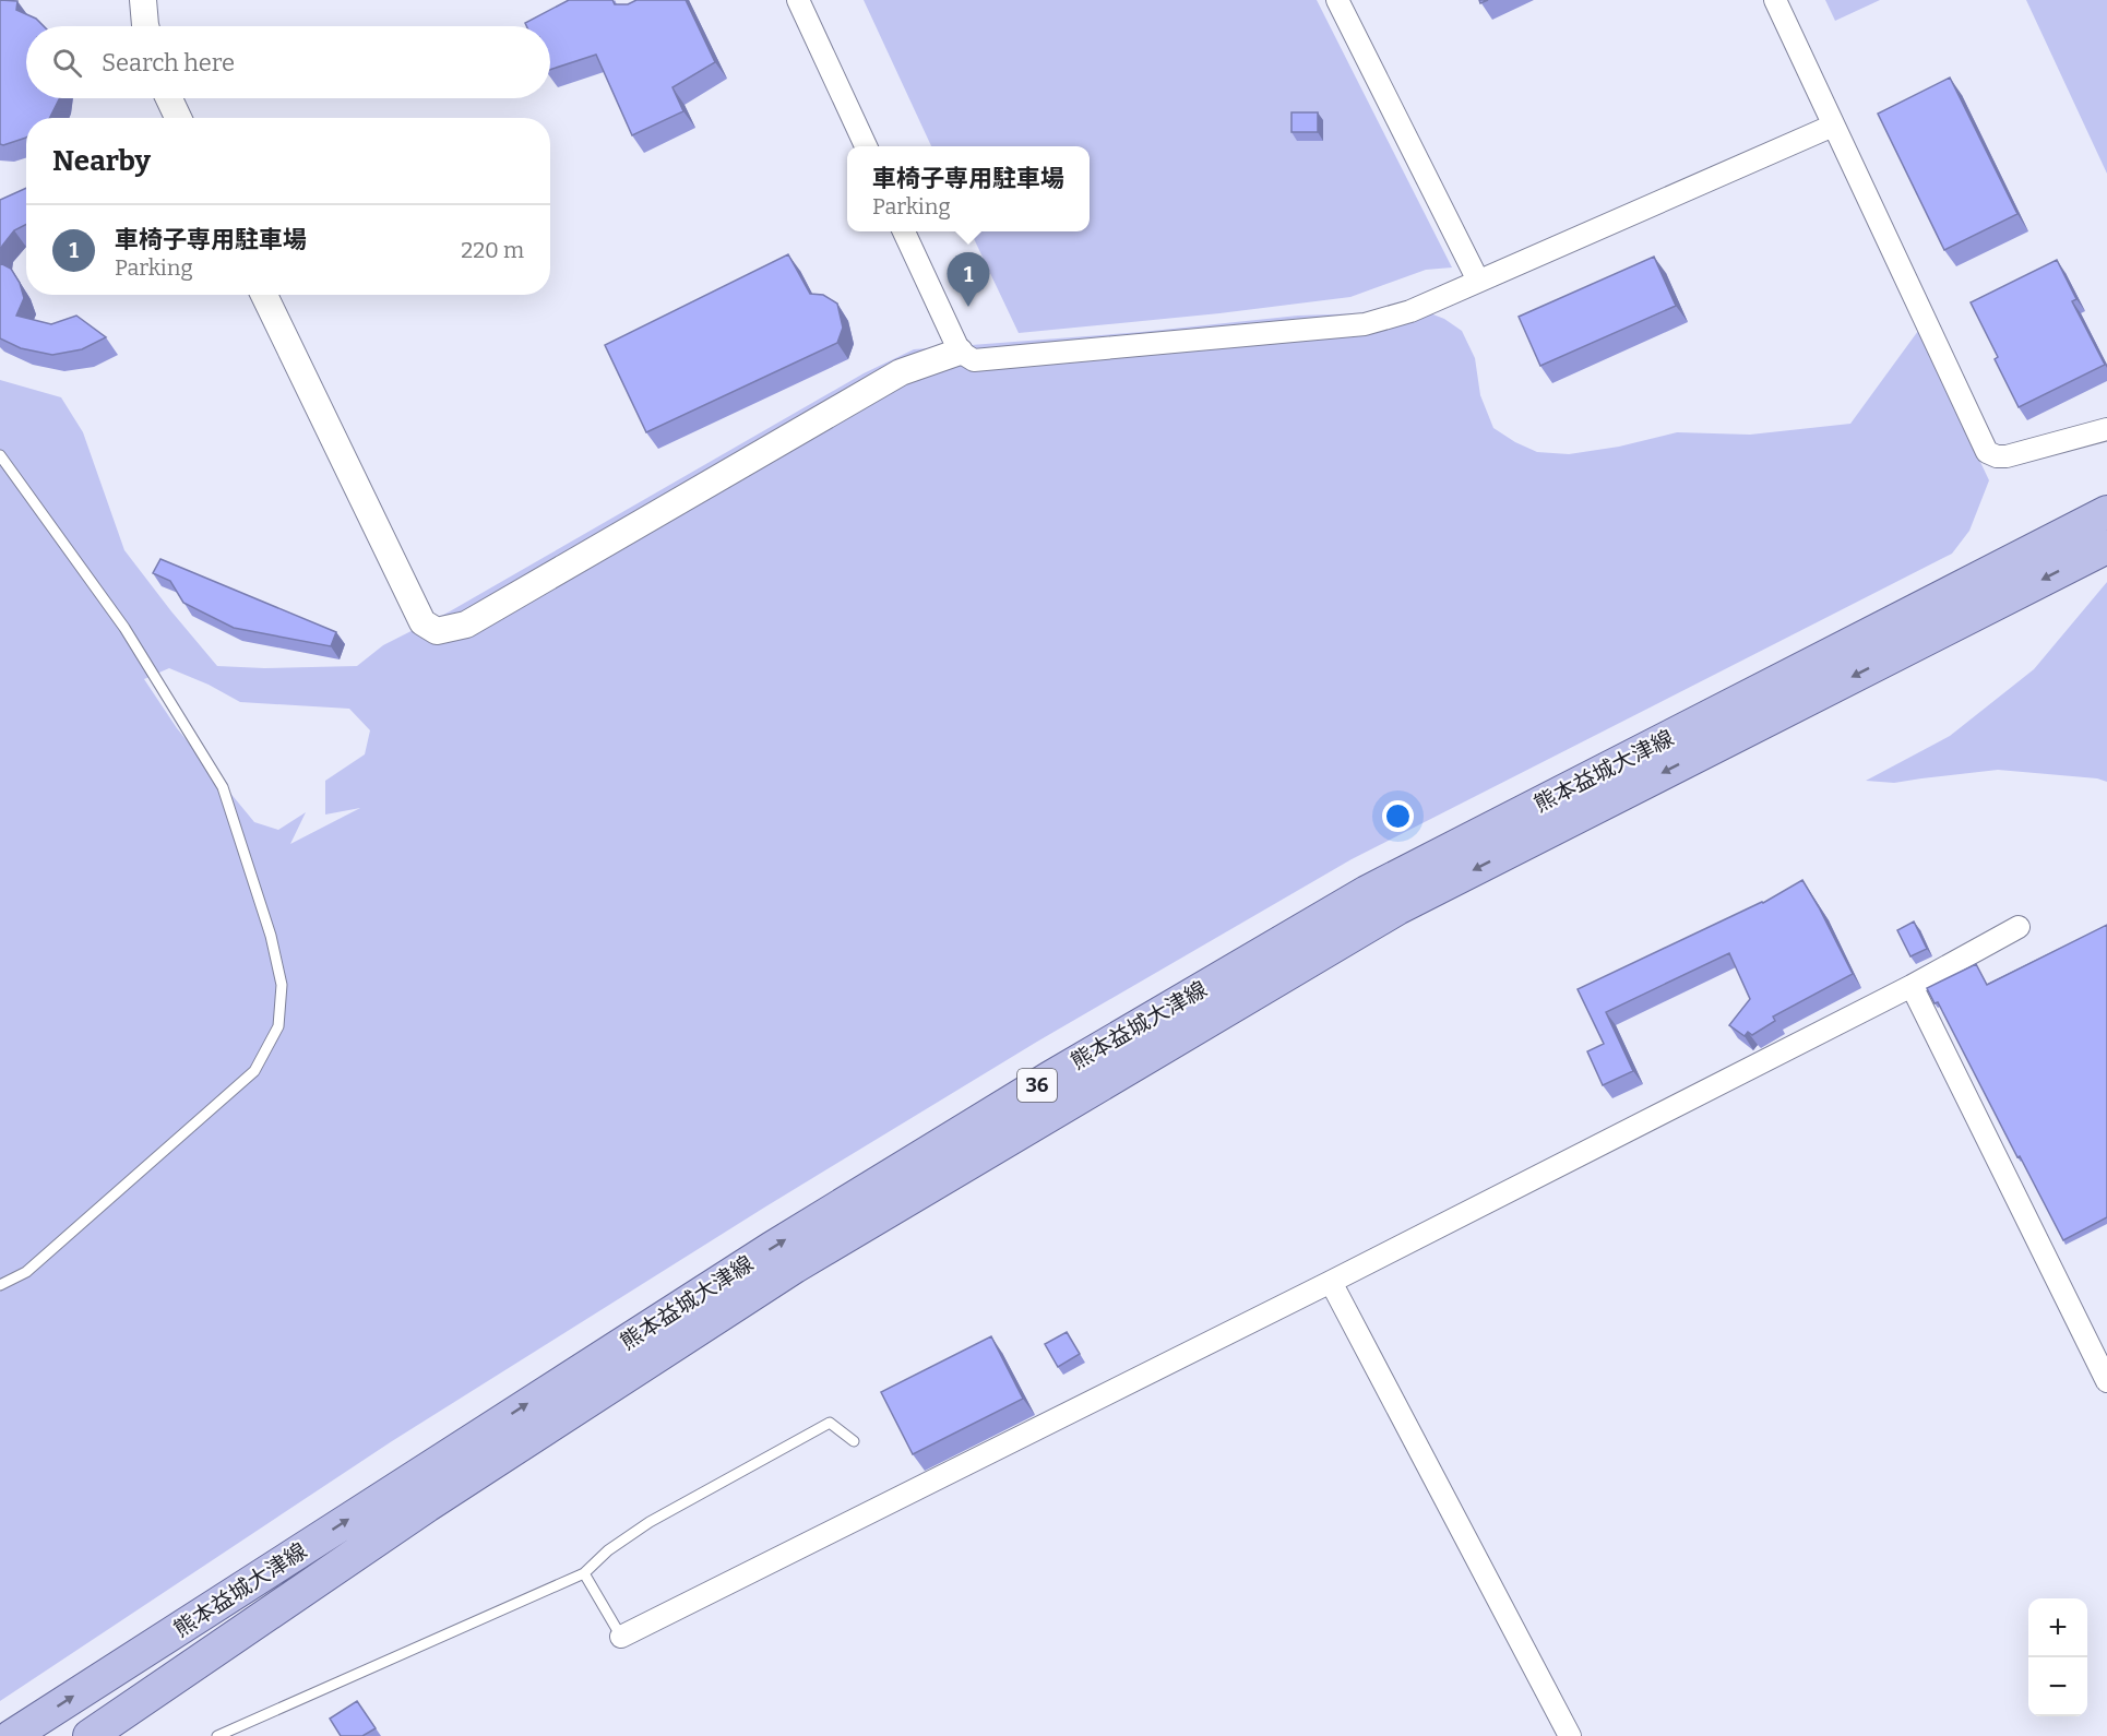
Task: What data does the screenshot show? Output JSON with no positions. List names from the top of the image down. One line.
{"streets":{"main road":["熊本益城大津線","36"]},"page":{"search":"Search here","heading":"Nearby","popup":["車椅子専用駐車場","Parking"],"list":[{"mark":"1","name":"車椅子専用駐車場","note":"Parking","value":"220 m"}],"pins":"1","map_buttons":["+","−"]}}
